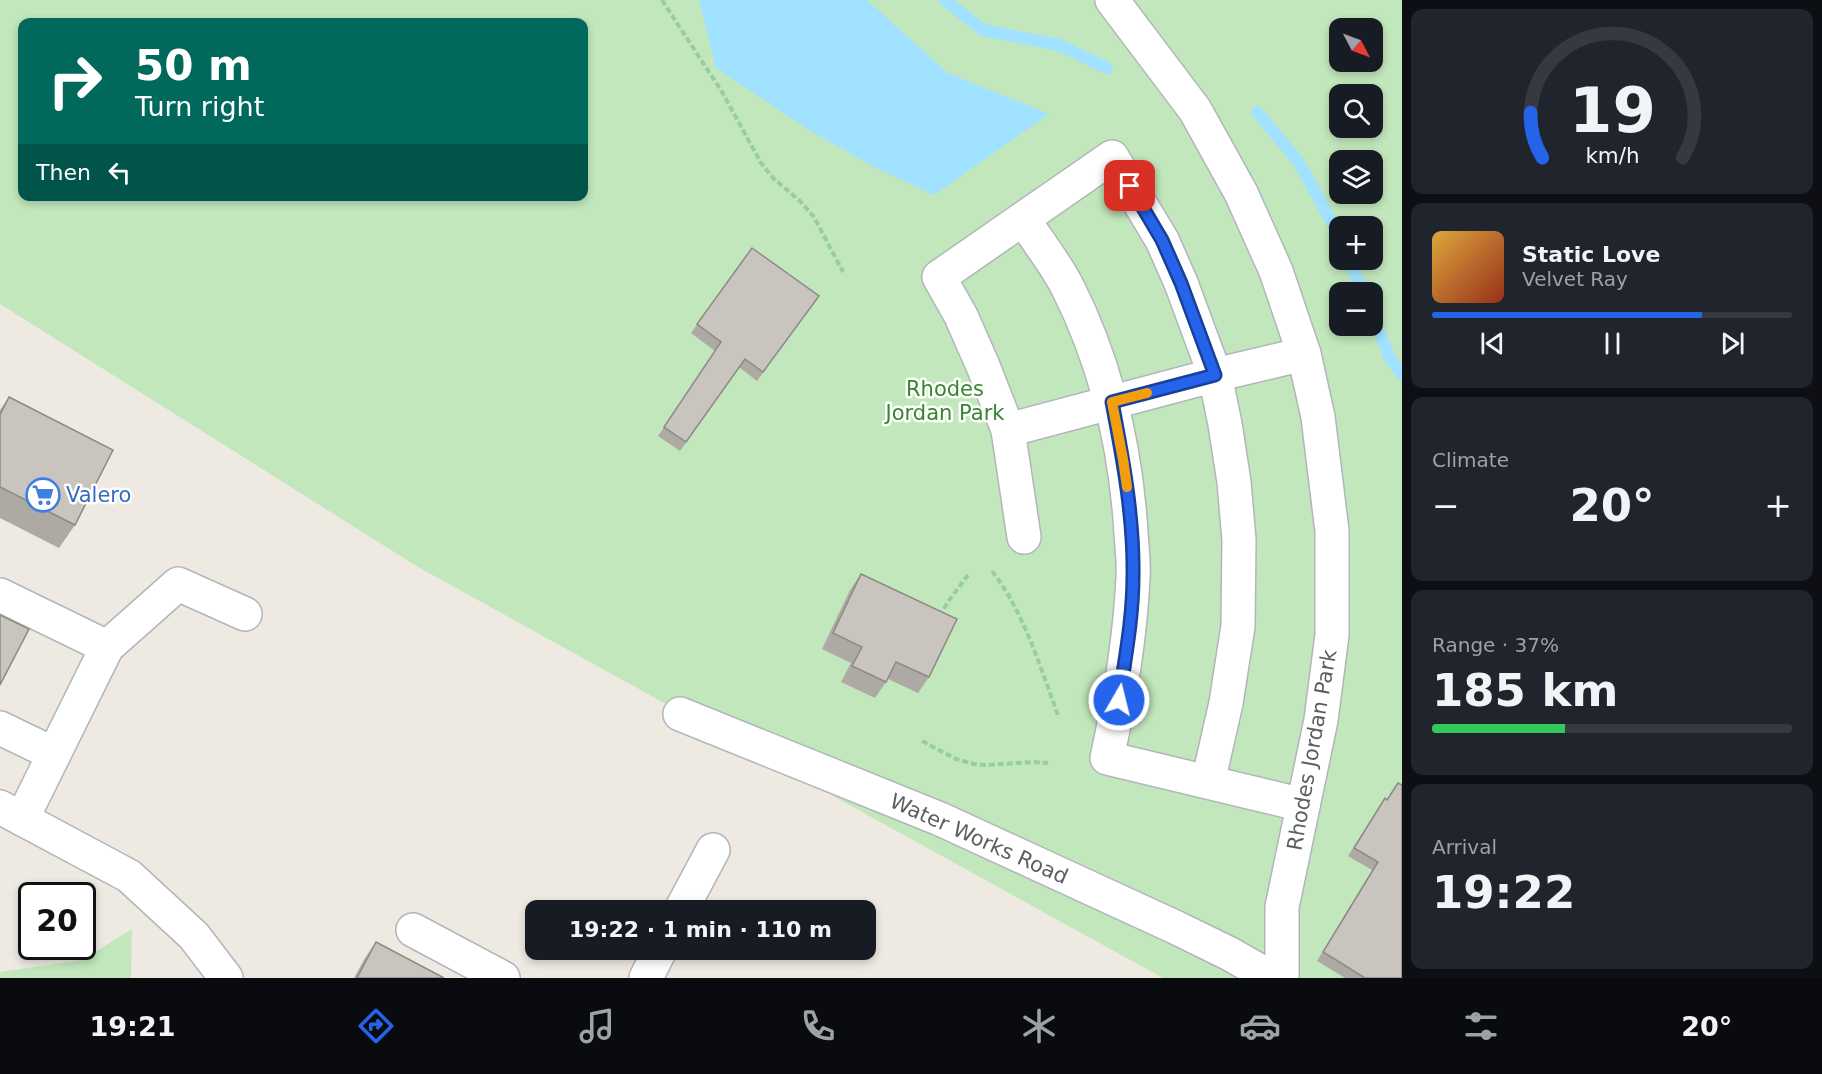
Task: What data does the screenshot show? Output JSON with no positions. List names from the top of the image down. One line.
{"streets":{"street":["Rhodes Jordan Park","Water Works Road"]},"parks":["Rhodes Jordan Park"],"places":{"supermarket":["Valero"]},"north":"bottom right","page":{"map_buttons":["+","−"],"turn":["50 m","Turn right"],"then":"Then","song":["Static Love","Velvet Ray"],"tile":["Climate",["Range · 37%","185 km"],["Arrival","19:22"]],"heat":["−","20°","+"],"limit":"20","trip":"19:22 · 1 min · 110 m","tabs":["19:21","20°"],"gauge":["19","km/h"]}}
